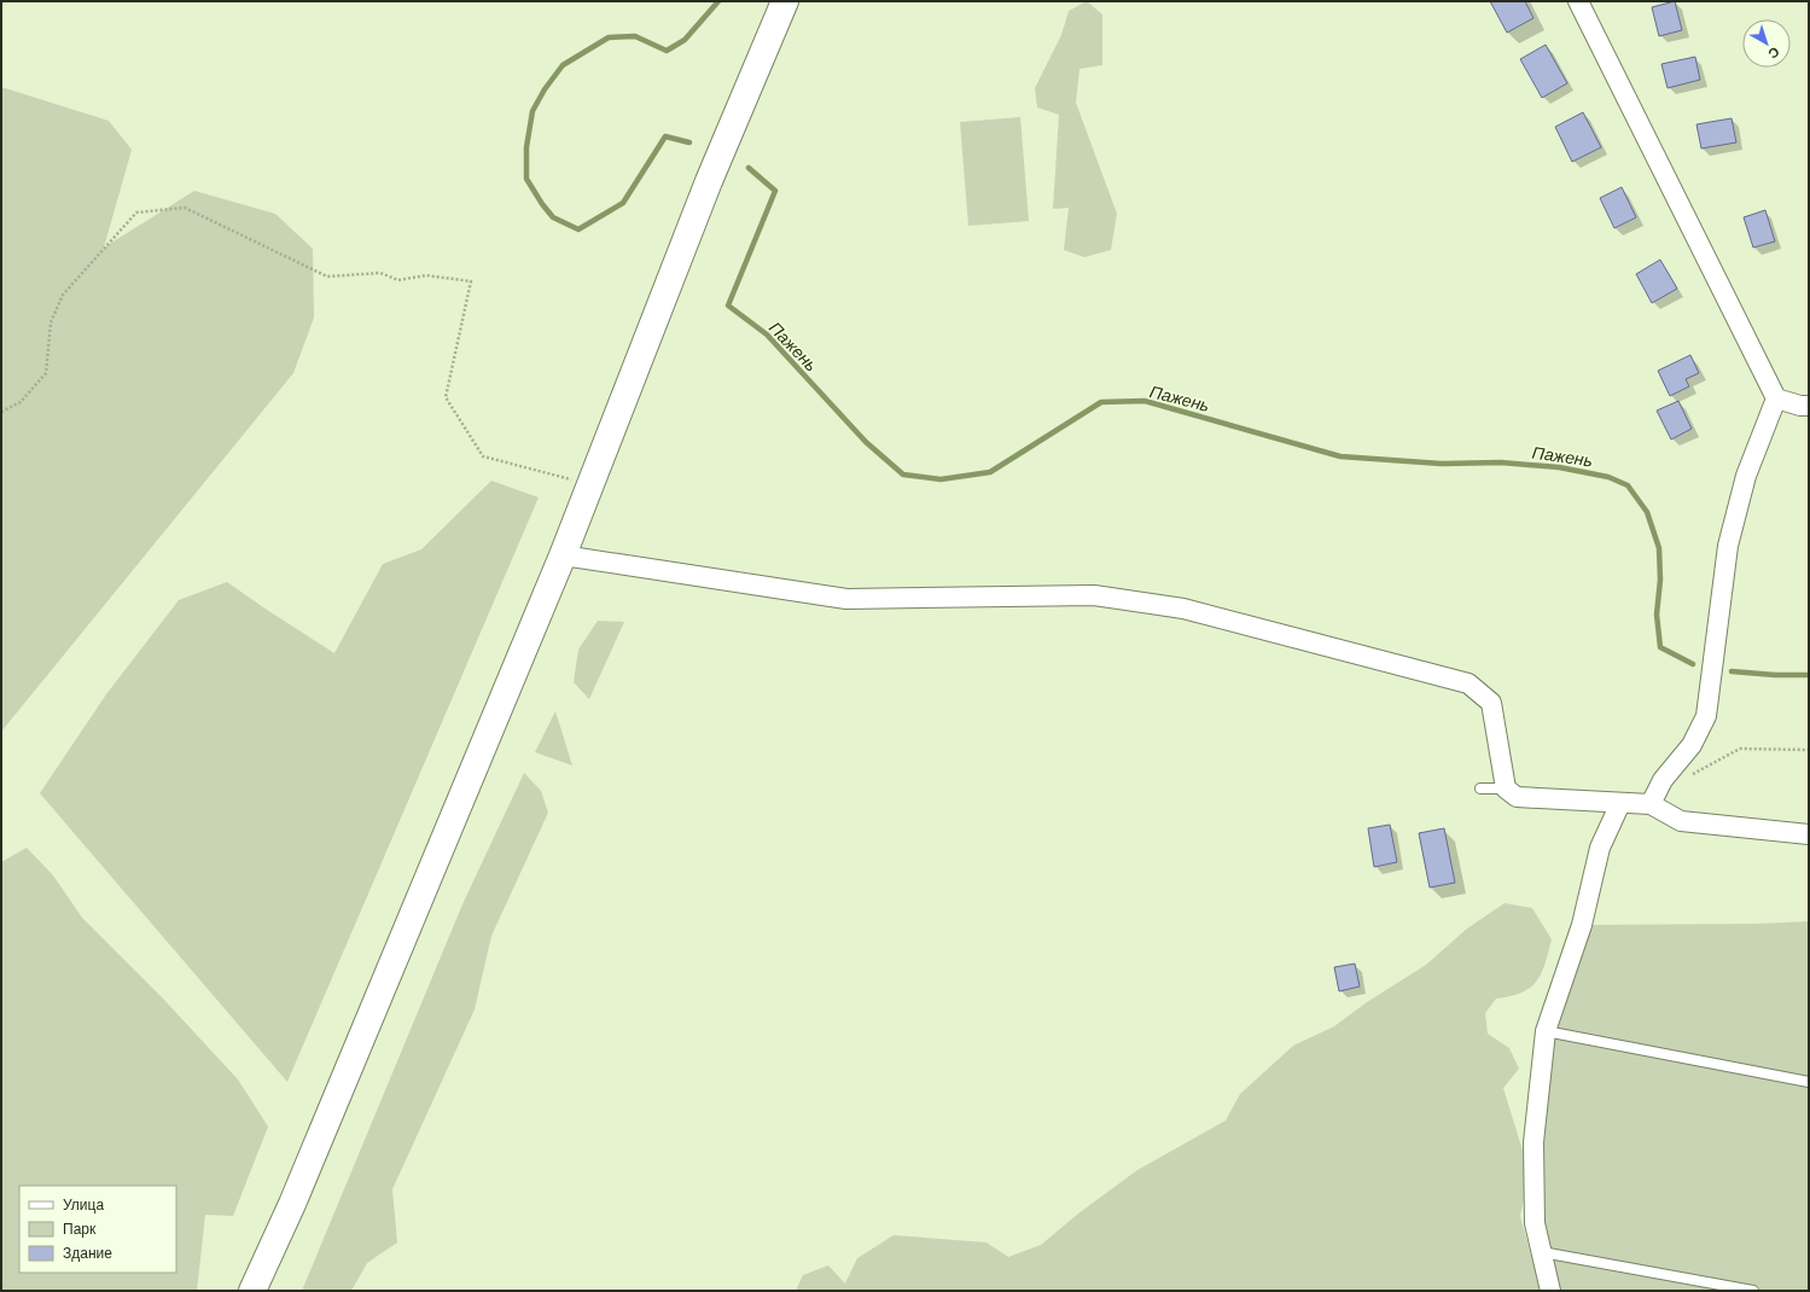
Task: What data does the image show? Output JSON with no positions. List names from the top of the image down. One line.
{"water":["Пажень"],"legend":["Улица","Парк","Здание"],"north":"bottom right"}
